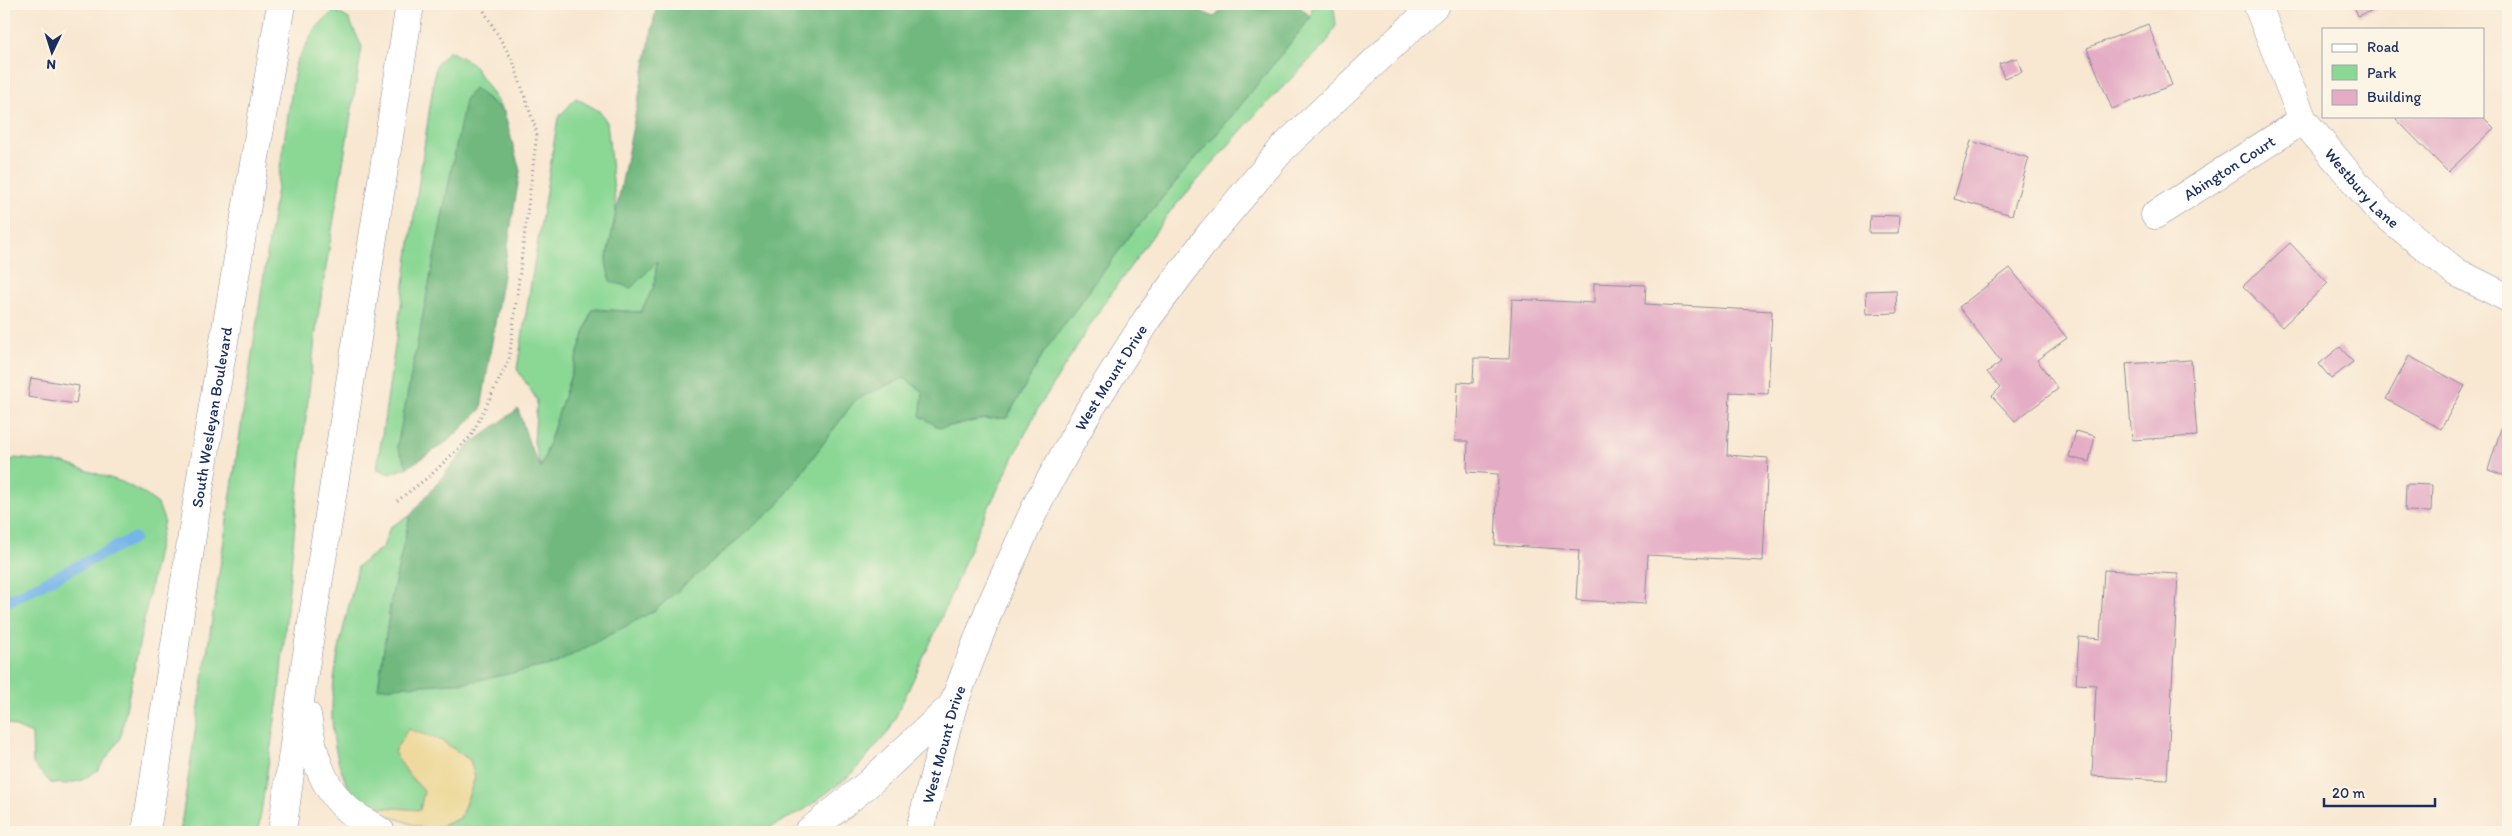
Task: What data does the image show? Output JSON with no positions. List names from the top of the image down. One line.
{"streets":{"main road":["Abington Court","Westbury Lane","West Mount Drive","South Wesleyan Boulevard"]},"crossings":[["Abington Court","Westbury Lane"]],"legend":["Road","Park","Building"],"scale_bar":"20 m","north":"bottom"}
